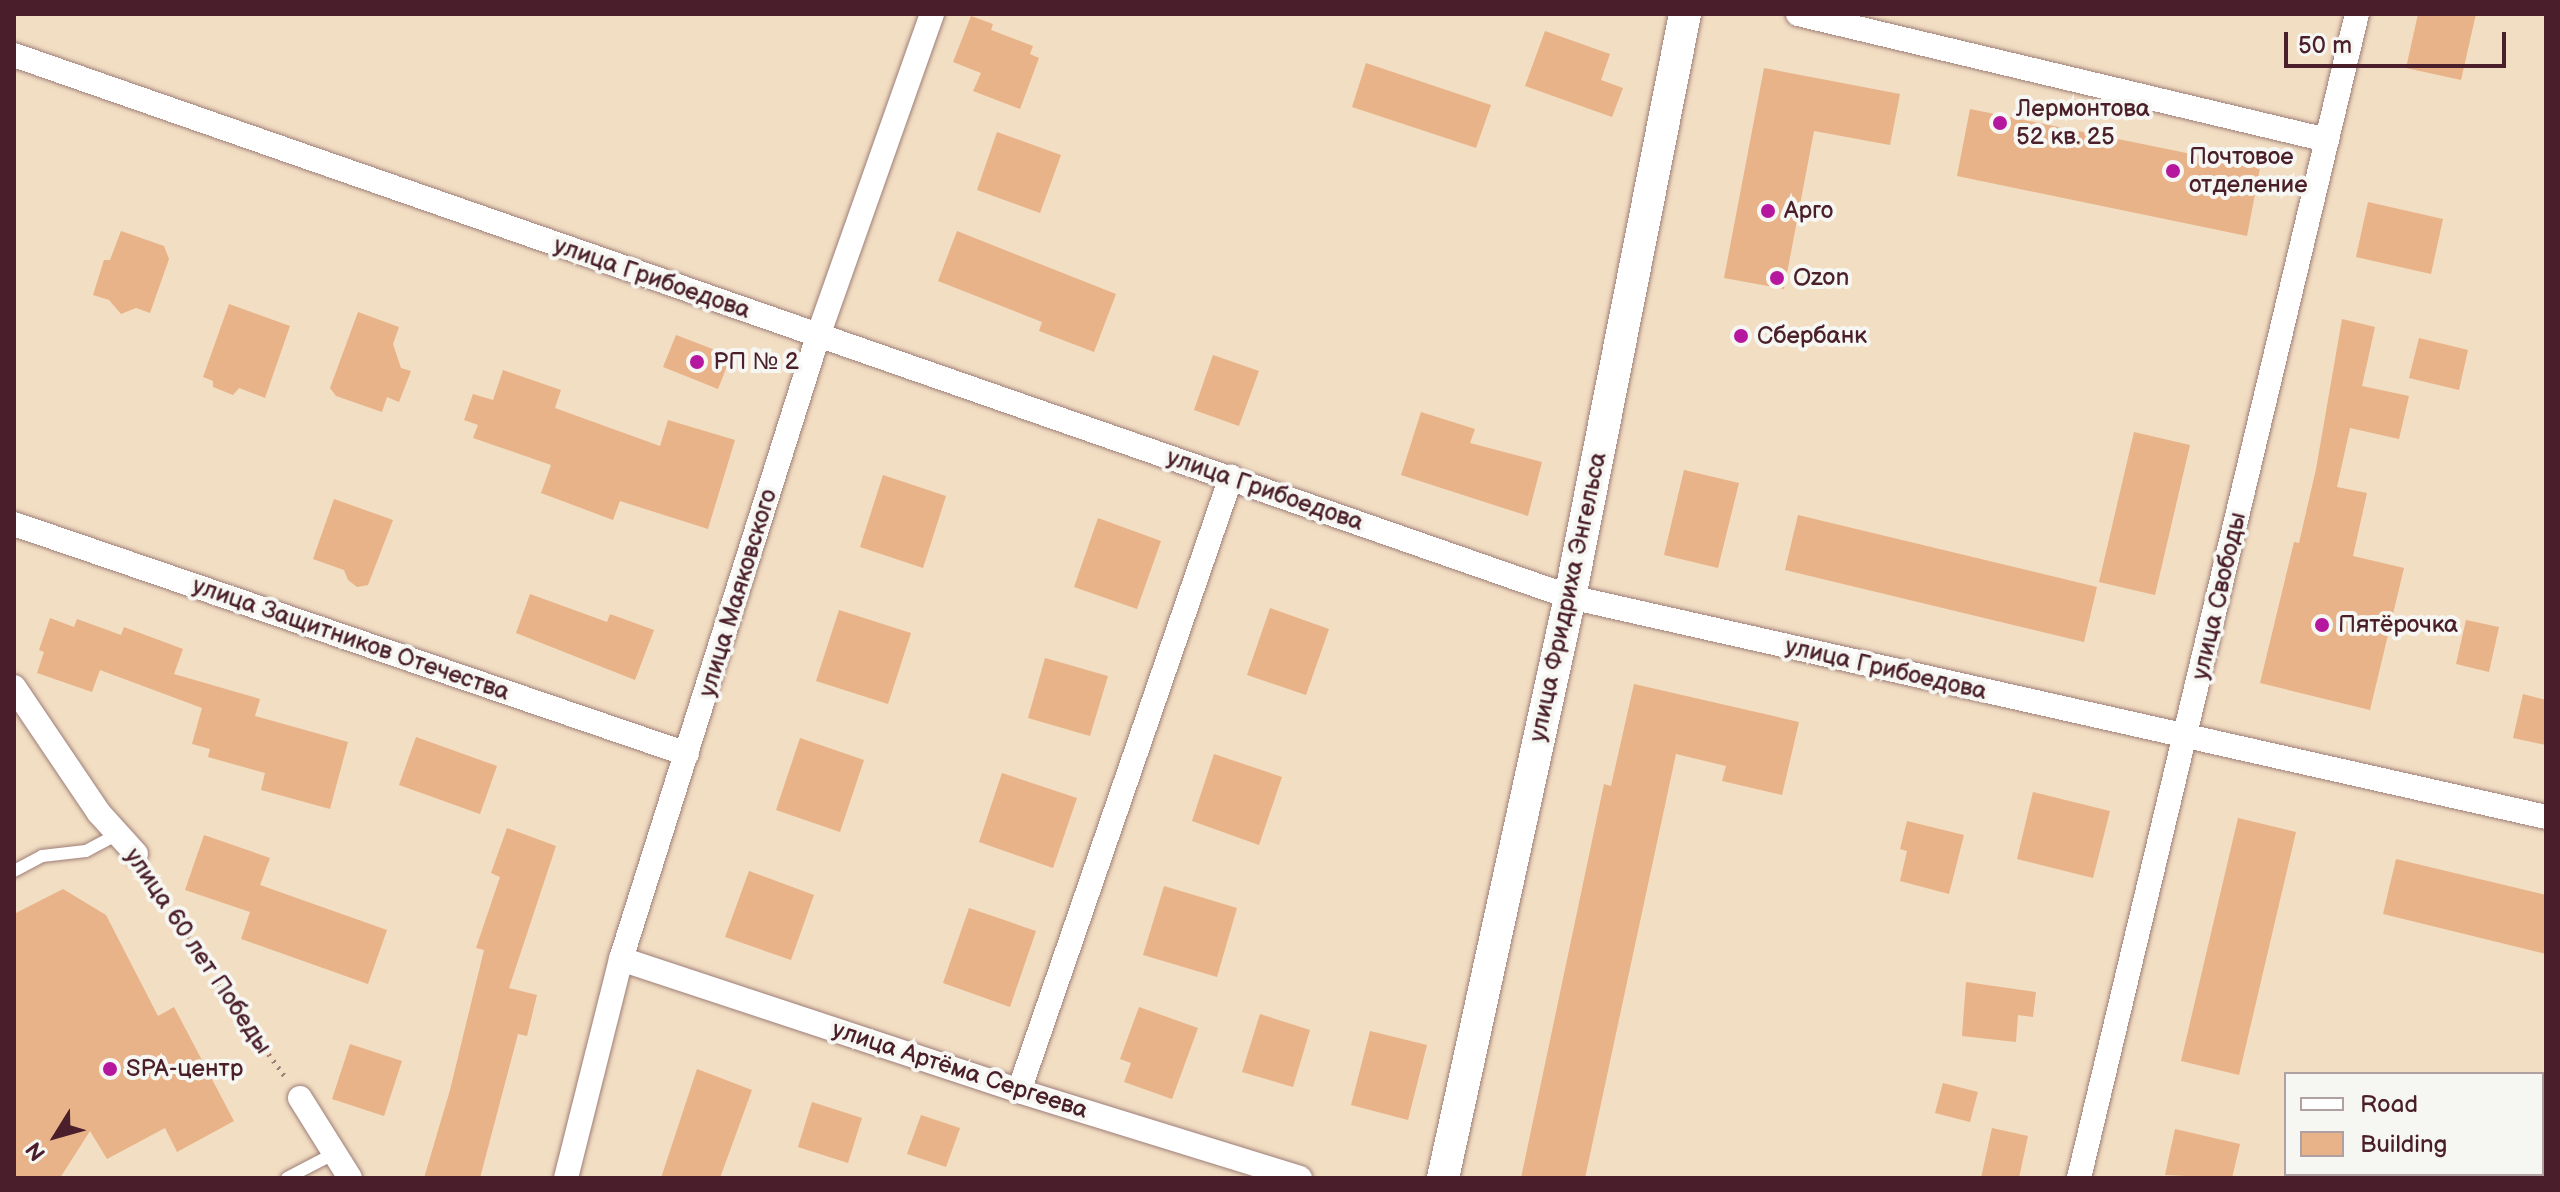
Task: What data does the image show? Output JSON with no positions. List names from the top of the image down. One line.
{"streets":{"street":["улица Грибоедова","улица Маяковского","улица Свободы","улица Фридриха Энгельса","улица Защитников Отечества","улица 60 лет Победы","улица Артёма Сергеева"]},"crossings":[["улица Грибоедова","улица Маяковского"],["улица Грибоедова","улица Свободы"],["улица Грибоедова","улица Фридриха Энгельса"],["улица Маяковского","улица Защитников Отечества"],["улица Маяковского","улица Артёма Сергеева"]],"places":["Лермонтова 52 кв. 25","Почтовое отделение","Арго","Ozon","Сбербанк","РП № 2","Пятёрочка","SPA-центр"],"legend":["Road","Building"],"scale_bar":"50 m","north":"bottom left"}
